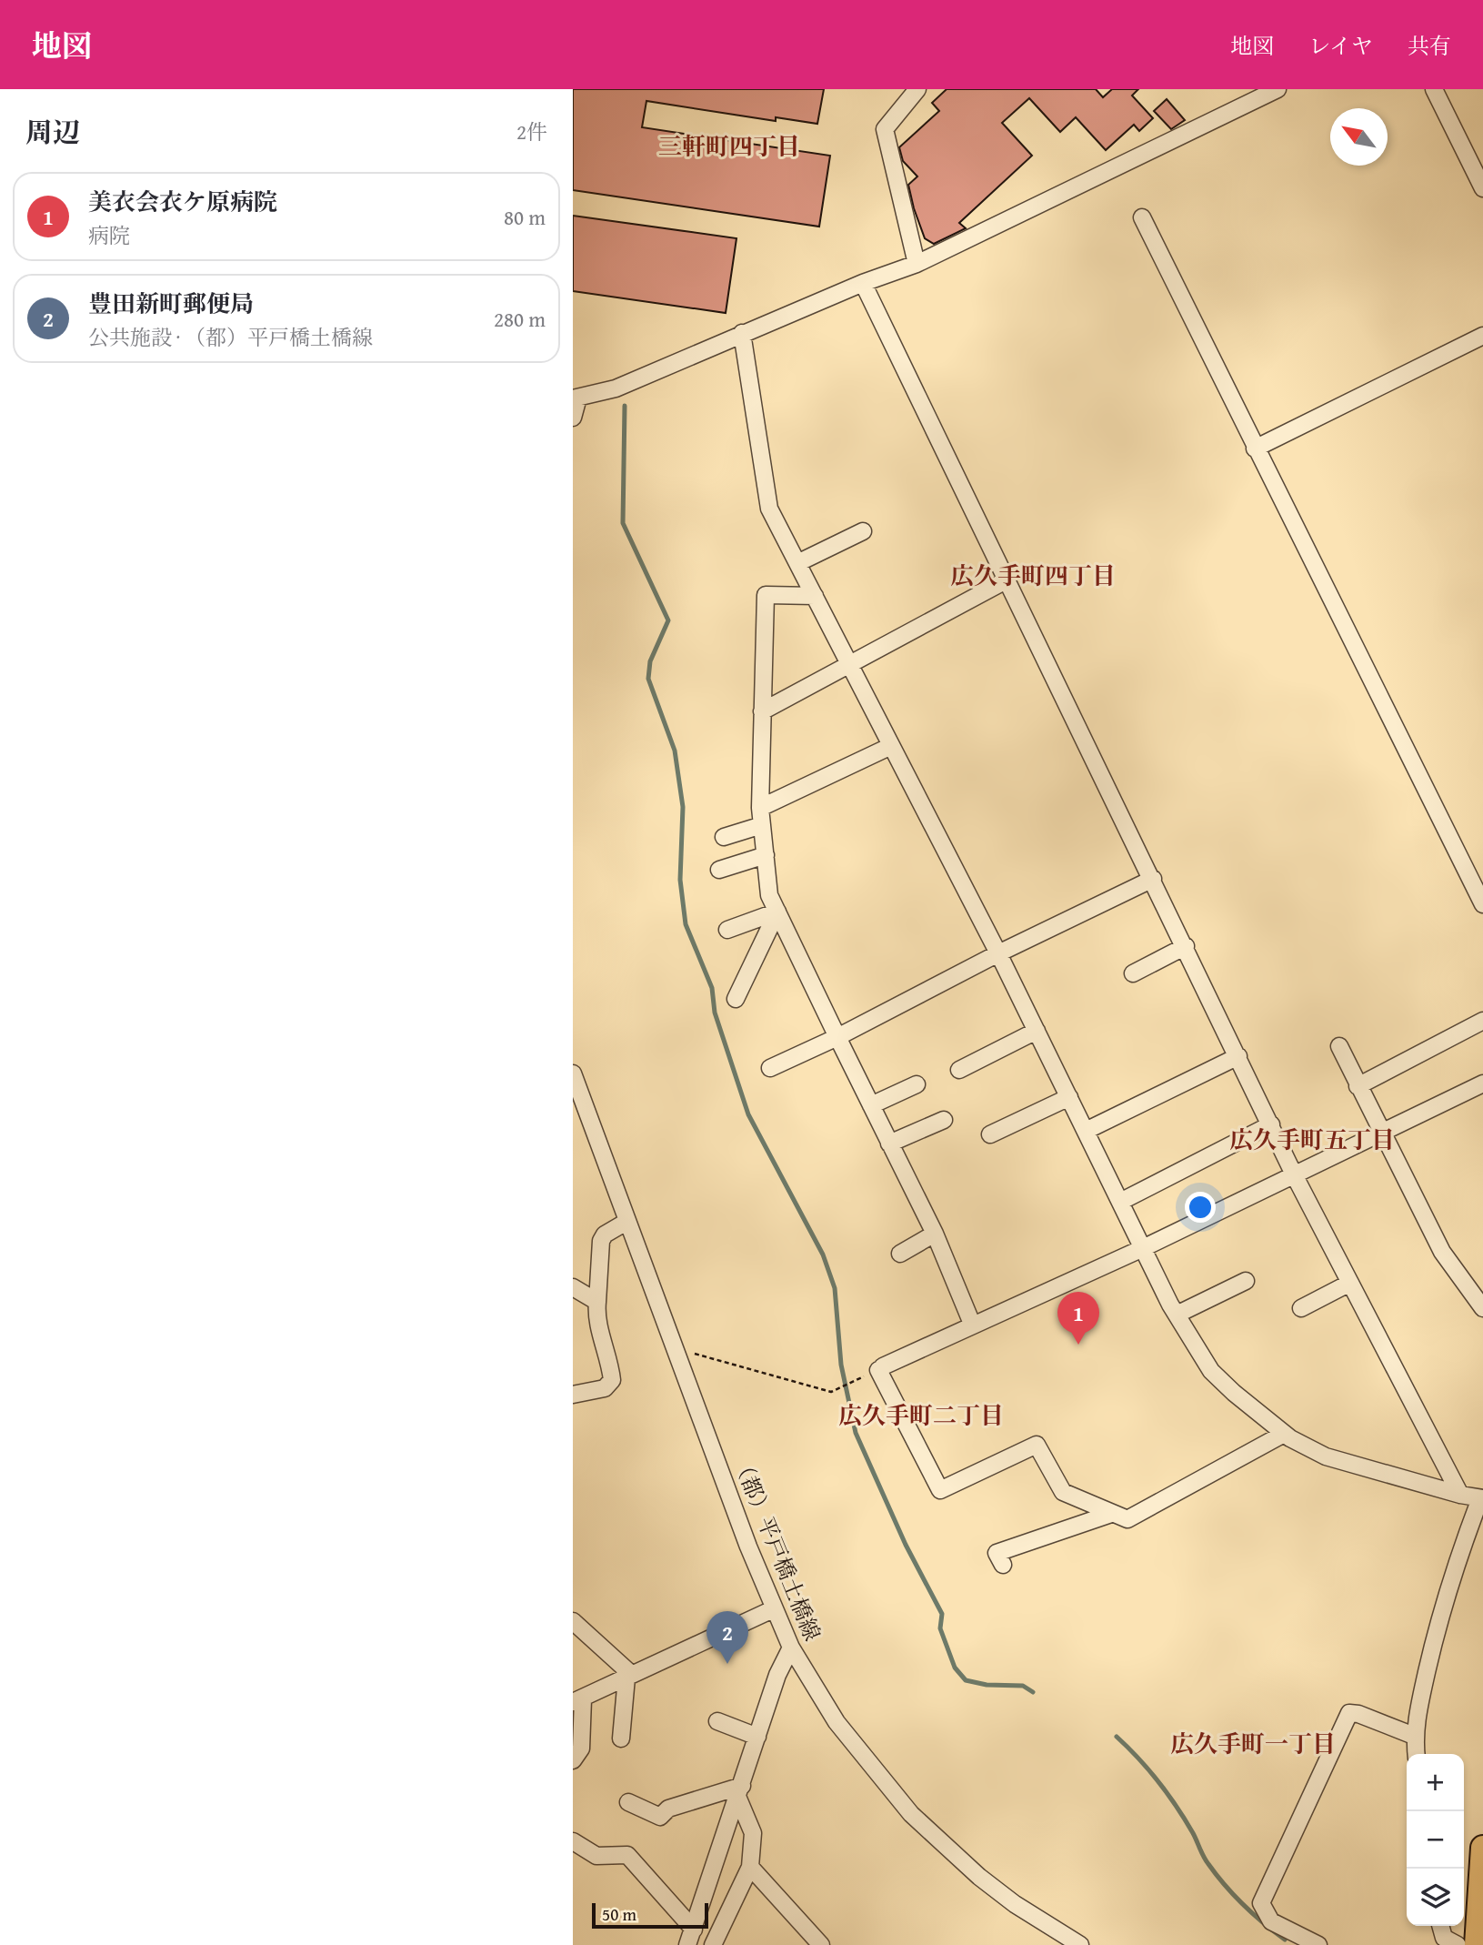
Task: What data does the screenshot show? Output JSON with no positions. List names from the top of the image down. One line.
{"streets":{"street":["（都）平戸橋土橋線"]},"districts":["三軒町四丁目","広久手町四丁目","広久手町五丁目","広久手町二丁目","広久手町一丁目"],"scale_bar":"50 m","north":"top left","page":{"header":"地図","nav":["地図","レイヤ","共有"],"heading":["周辺","2件"],"list":[{"mark":"1","name":"美衣会衣ケ原病院","note":"病院","value":"80 m"},{"mark":"2","name":"豊田新町郵便局","note":"公共施設 · （都）平戸橋土橋線","value":"280 m"}],"pins":["1","2"],"map_buttons":["+","−"],"scale":"50 m"}}
